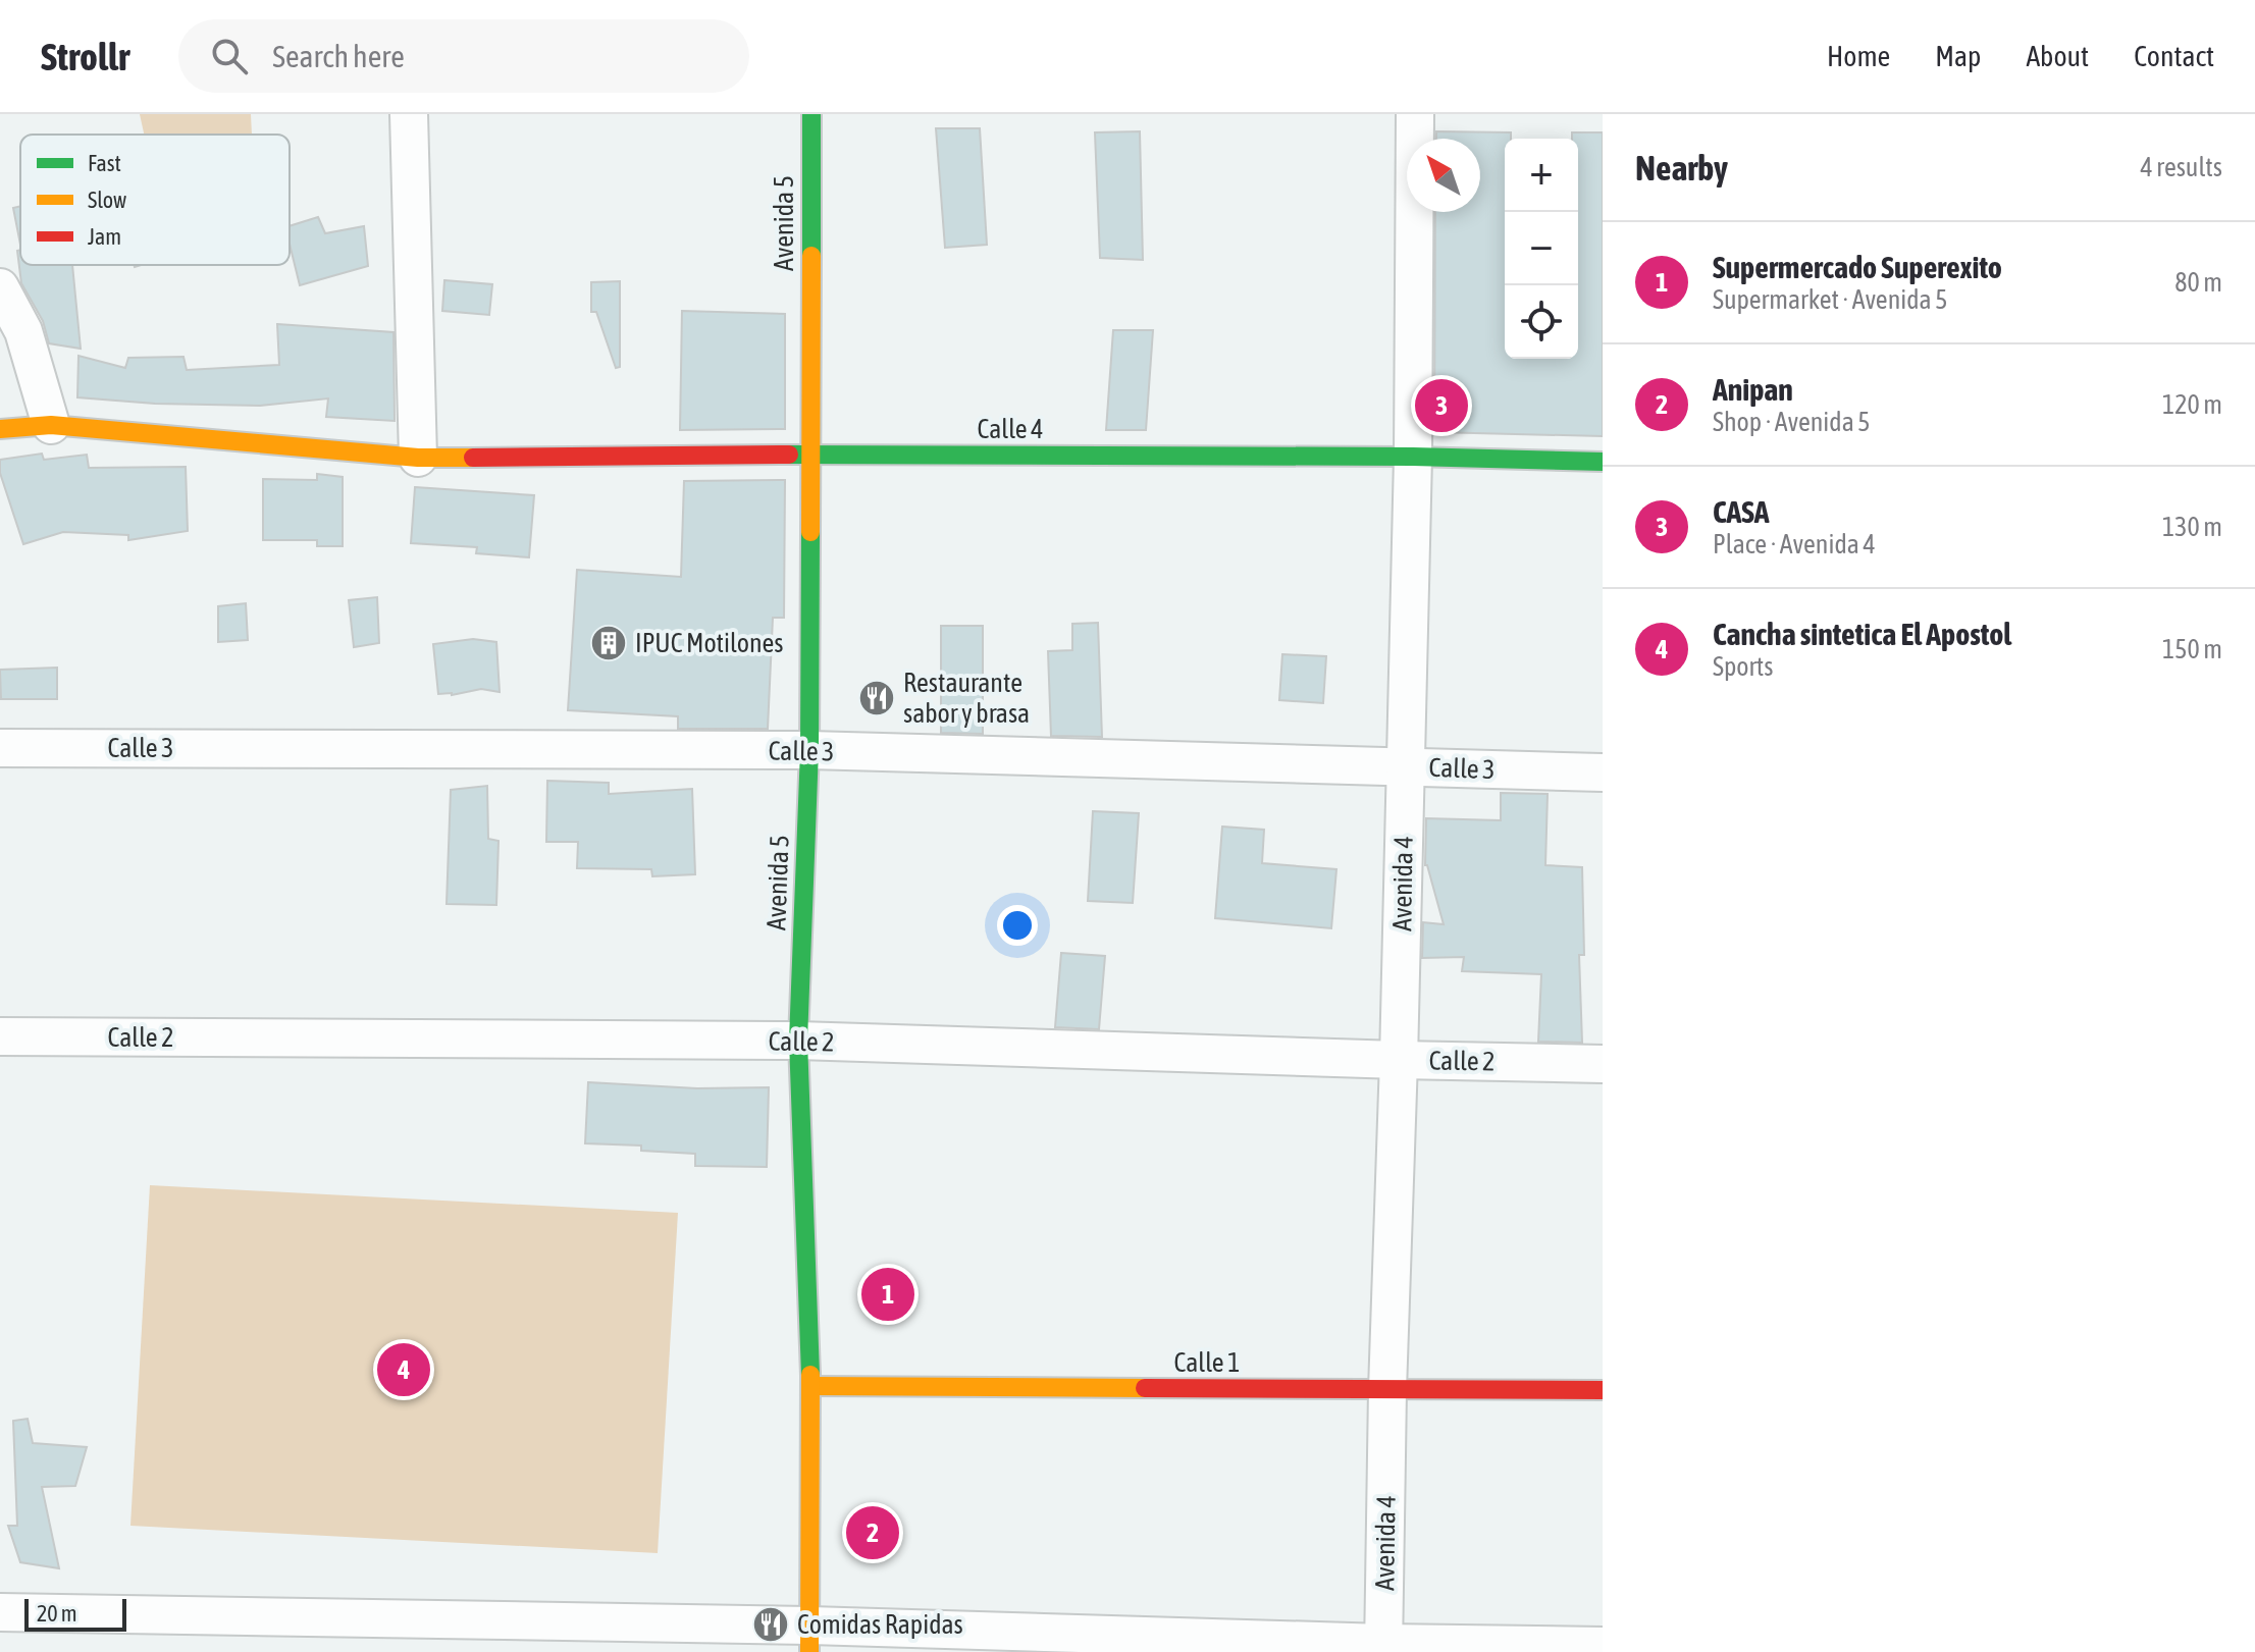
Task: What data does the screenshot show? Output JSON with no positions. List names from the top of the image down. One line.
{"streets":{"street":["Avenida 5","Calle 4","Calle 3","Avenida 4","Calle 2","Calle 1"]},"crossings":[["Avenida 5","Calle 4"],["Avenida 5","Calle 3"],["Avenida 5","Calle 2"],["Avenida 5","Calle 1"],["Calle 4","Avenida 4"],["Calle 3","Avenida 4"],["Avenida 4","Calle 2"],["Avenida 4","Calle 1"]],"places":{"building":["IPUC Motilones"],"restaurant":["Restaurante sabor y brasa","Comidas Rapidas"]},"legend":["Fast","Slow","Jam"],"scale_bar":"20 m","north":"top left","page":{"header":"Strollr","search":"Search here","nav":["Home","Map","About","Contact"],"heading":["Nearby","4 results"],"map_buttons":["+","−"],"list":[{"mark":"1","name":"Supermercado Superexito","note":"Supermarket · Avenida 5","value":"80 m"},{"mark":"2","name":"Anipan","note":"Shop · Avenida 5","value":"120 m"},{"mark":"3","name":"CASA","note":"Place · Avenida 4","value":"130 m"},{"mark":"4","name":"Cancha sintetica El Apostol","note":"Sports","value":"150 m"}],"pins":["3","1","4","2"],"scale":"20 m"}}
